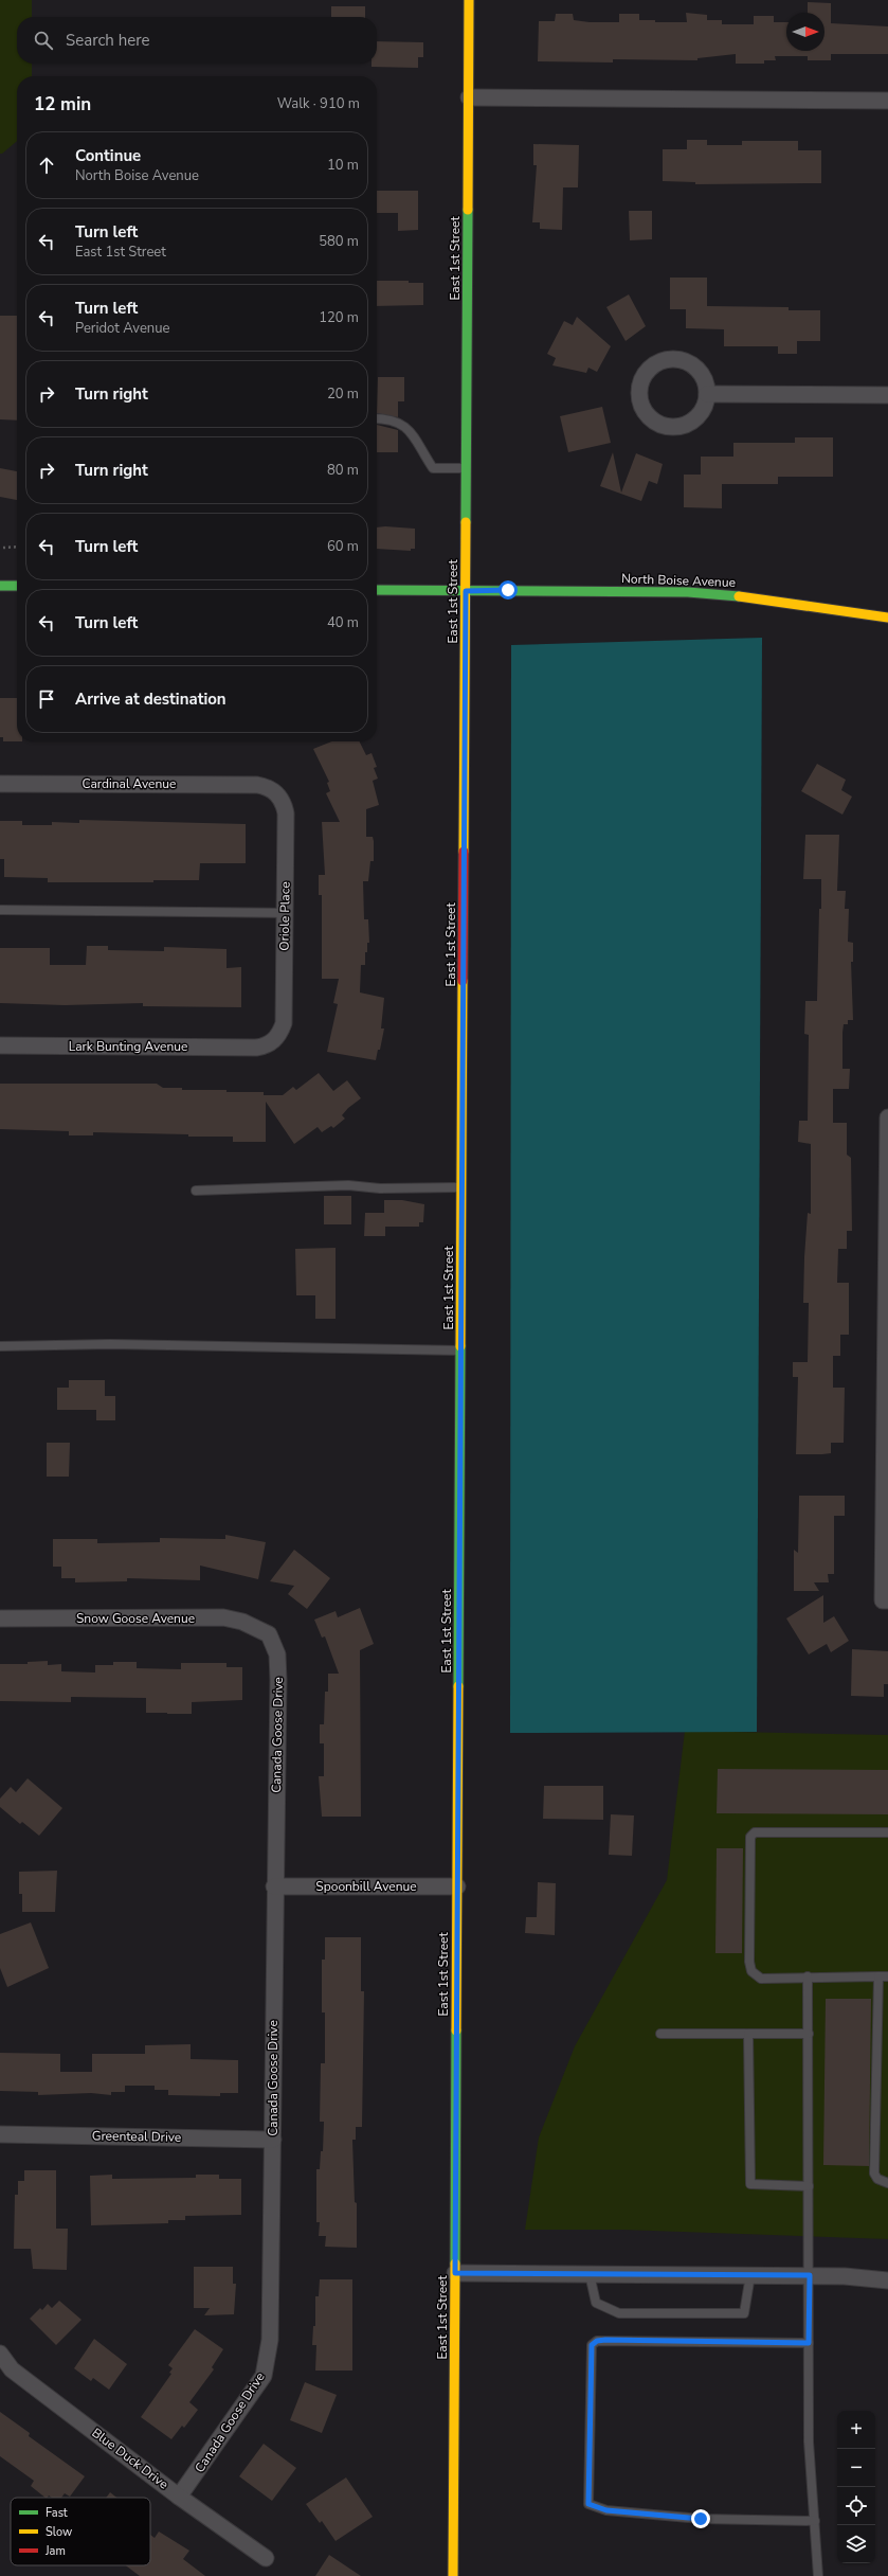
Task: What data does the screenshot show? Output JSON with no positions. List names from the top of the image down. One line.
{"streets":{"main road":["East 1st Street","North Boise Avenue"],"street":["Cardinal Avenue","Oriole Place","Lark Bunting Avenue","Snow Goose Avenue","Canada Goose Drive","Spoonbill Avenue","Greenteal Drive","Blue Duck Drive"]},"crossings":[["East 1st Street","North Boise Avenue"],["East 1st Street","Spoonbill Avenue"],["Cardinal Avenue","Oriole Place"],["Oriole Place","Lark Bunting Avenue"],["Snow Goose Avenue","Canada Goose Drive"],["Canada Goose Drive","Spoonbill Avenue"],["Canada Goose Drive","Greenteal Drive"],["Canada Goose Drive","Blue Duck Drive"]],"legend":["Fast","Slow","Jam"],"north":"right","page":{"search":"Search here","heading":["12 min","Walk · 910 m"],"list":[["Continue","North Boise Avenue","10 m"],["Turn left","East 1st Street","580 m"],["Turn left","Peridot Avenue","120 m"],["Turn right","20 m"],["Turn right","80 m"],["Turn left","60 m"],["Turn left","40 m"],"Arrive at destination"],"map_buttons":["+","−"]}}
